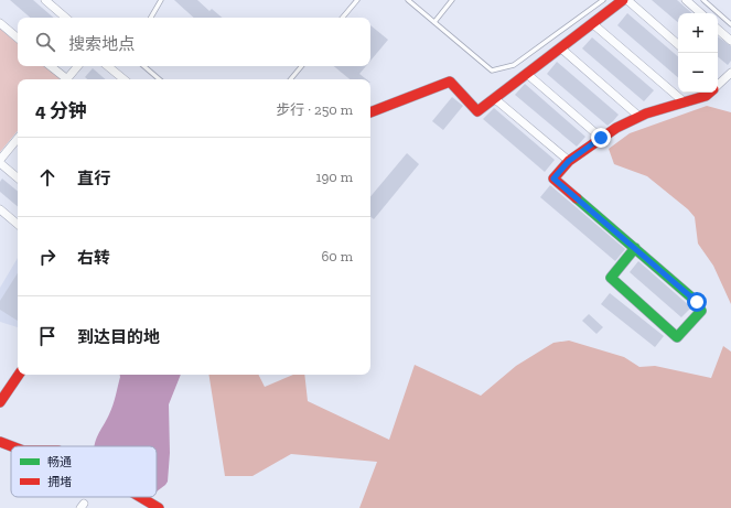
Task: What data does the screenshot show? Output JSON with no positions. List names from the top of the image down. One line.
{"legend":["畅通","拥堵"],"page":{"map_buttons":["+","−"],"search":"搜索地点","heading":["4 分钟","步行 · 250 m"],"list":[["直行","190 m"],["右转","60 m"],"到达目的地"]}}
